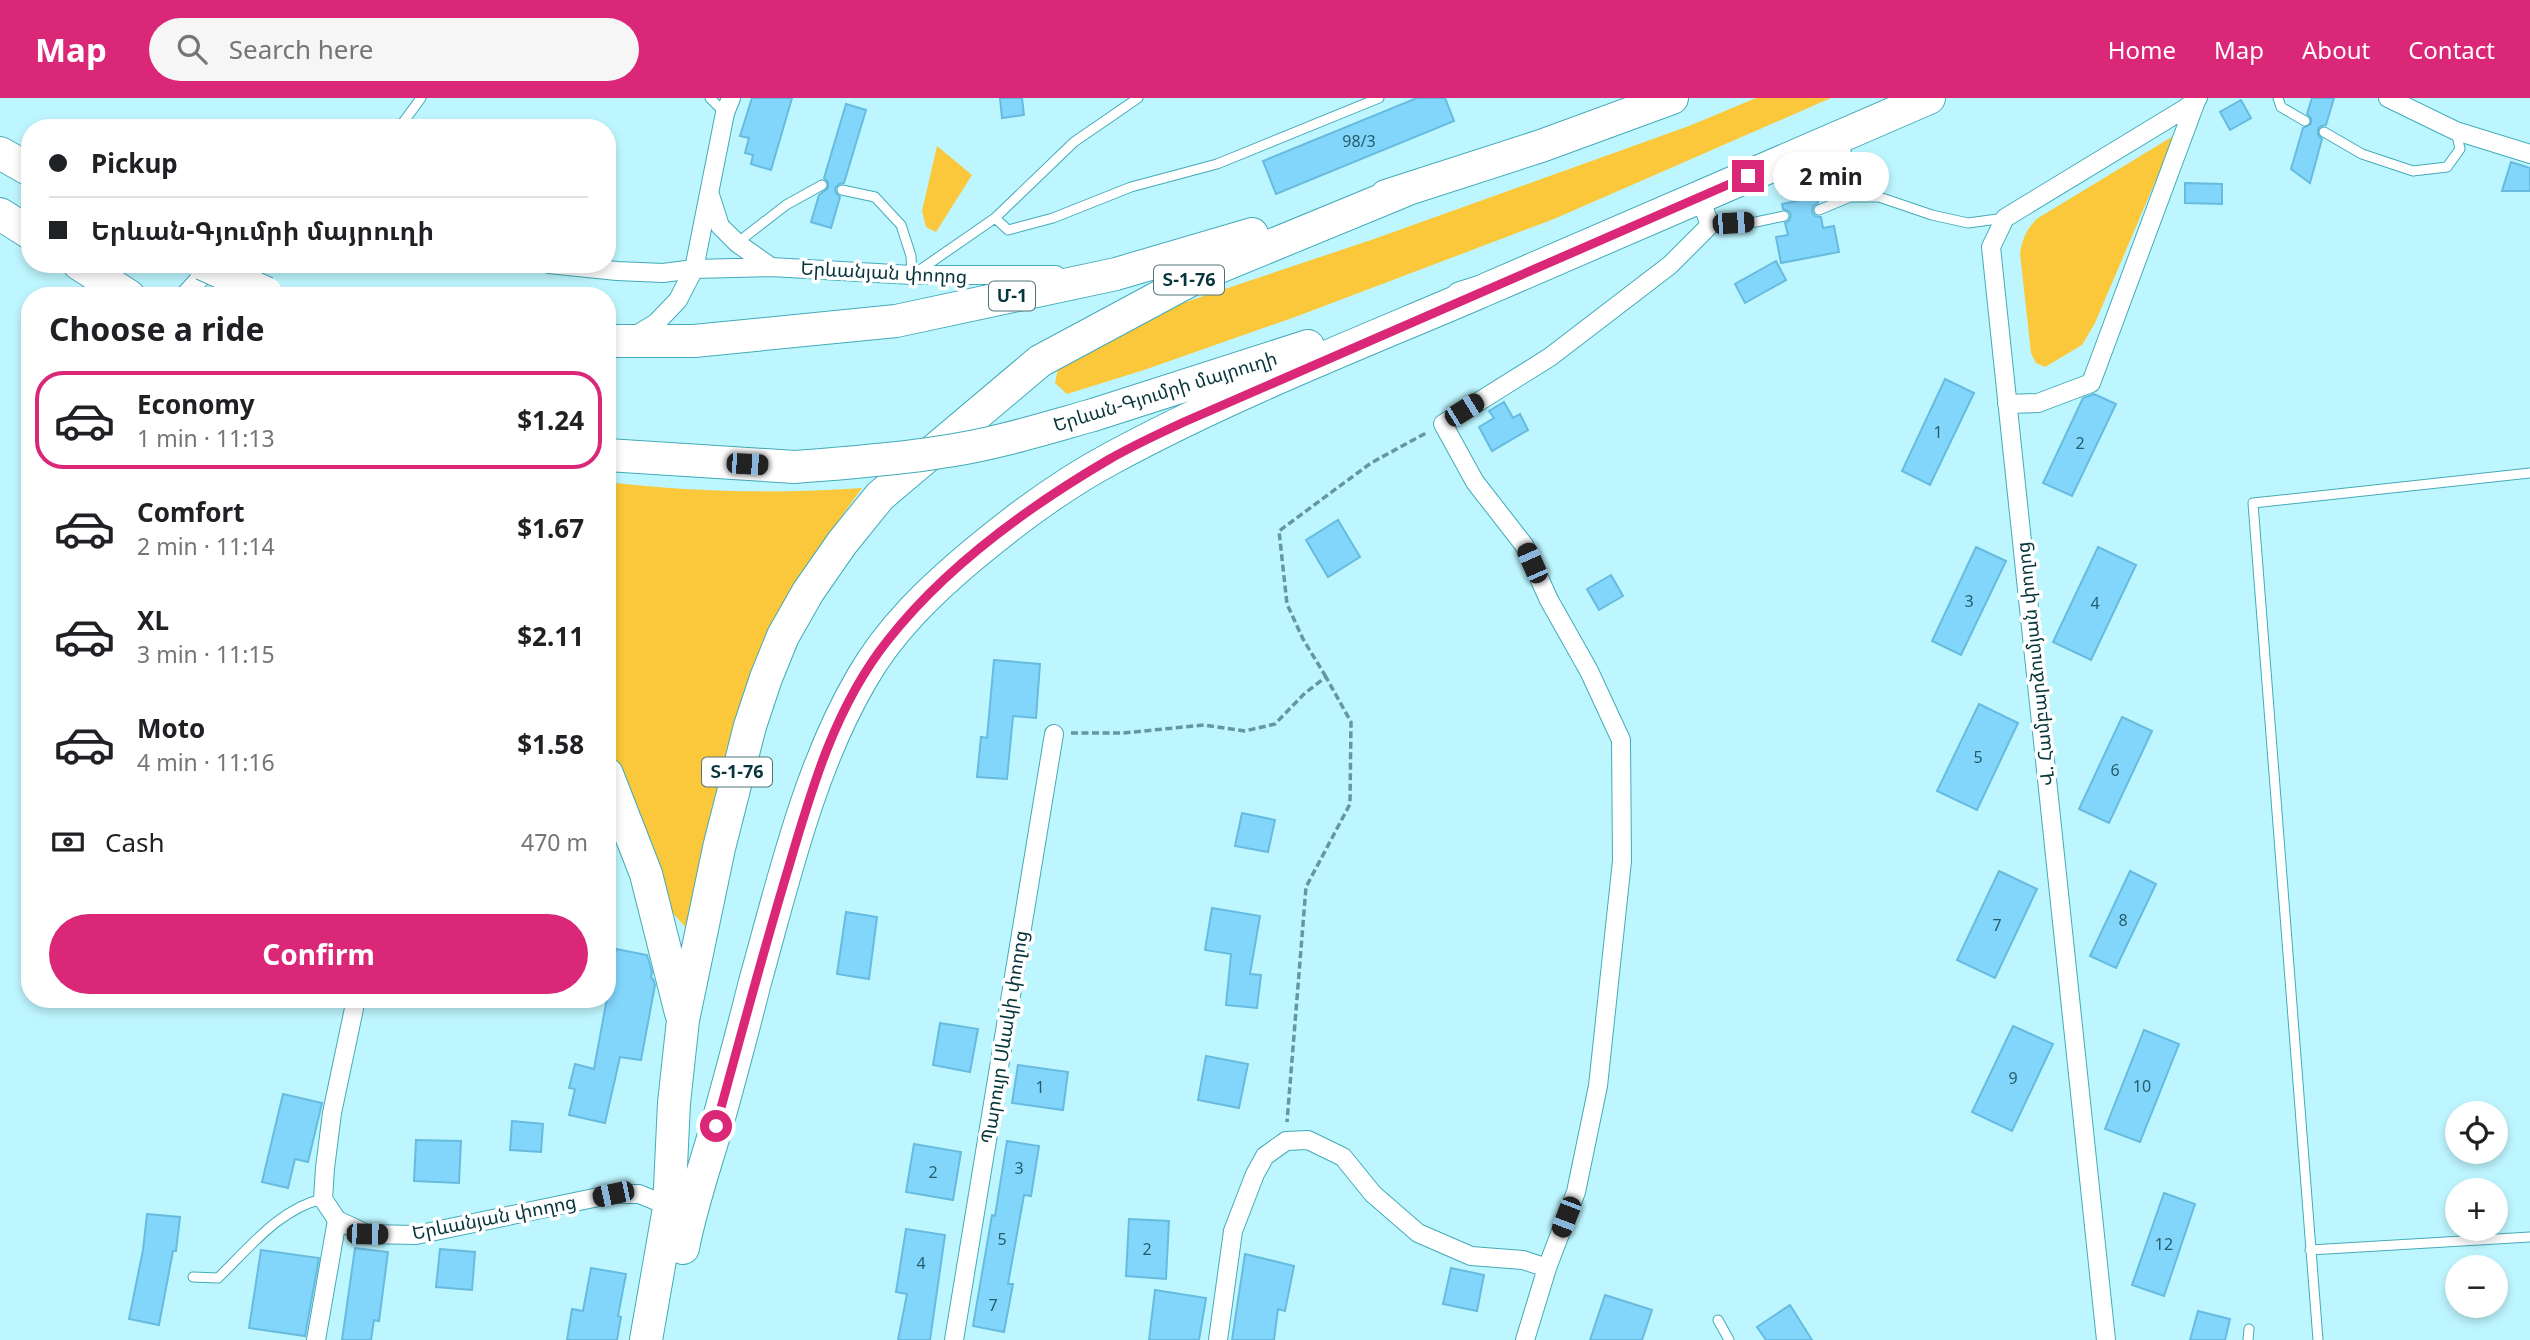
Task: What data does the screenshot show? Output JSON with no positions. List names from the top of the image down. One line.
{"streets":{"highway":["Տ-1-76","Մ-1","Երևան-Գյումրի մայրուղի"],"street":["Երևանյան փողոց","Վ. Համբարձումյան փողոց","Պարույր Սևակի փողոց"]},"crossings":[["Երևանյան փողոց","Տ-1-76"],["Երևանյան փողոց","Մ-1"],["Տ-1-76","Մ-1"],["Տ-1-76","Երևան-Գյումրի մայրուղի"]],"house_numbers":["98/3","1","2","3","4","5","6","8","7","9","10","1","3","2","5","12","2","4","7"],"page":{"header":"Map","search":"Search here","nav":["Home","Map","About","Contact"],"banner":["Pickup","Երևան-Գյումրի մայրուղի"],"bubble":"2 min","heading":"Choose a ride","list":[{"name":"Economy","note":"1 min · 11:13","value":"$1.24"},{"name":"Comfort","note":"2 min · 11:14","value":"$1.67"},{"name":"XL","note":"3 min · 11:15","value":"$2.11"},{"name":"Moto","note":"4 min · 11:16","value":"$1.58"}],"pay":["Cash","470 m"],"buttons":"Confirm","map_buttons":["+","−"]}}
